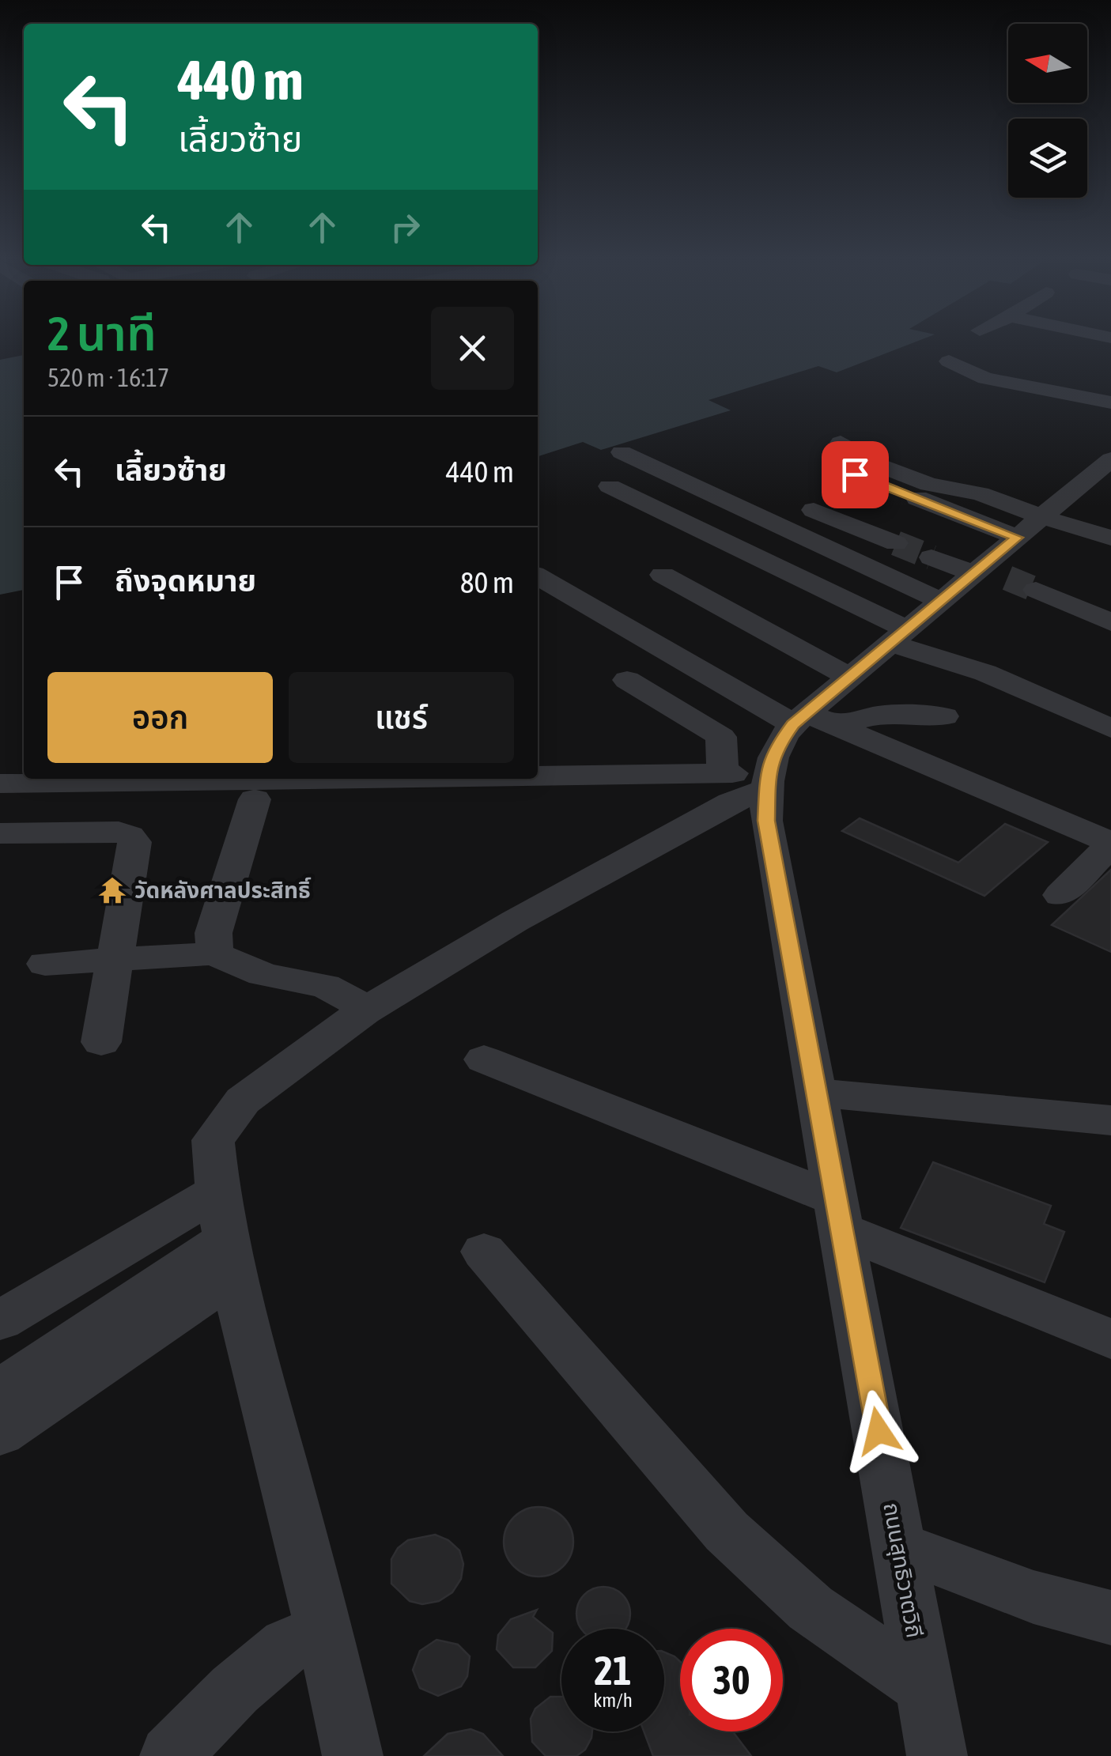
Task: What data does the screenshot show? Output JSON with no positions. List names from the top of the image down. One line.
{"streets":{"street":["ถนนสุทธิวาตวิถี"]},"places":{"temple":["วัดหลังศาลประสิทธิ์"]},"north":"left","page":{"turn":["440 m","เลี้ยวซ้าย"],"heading":["2 นาที","520 m · 16:17"],"list":[{"name":"เลี้ยวซ้าย","value":"440 m"},{"name":"ถึงจุดหมาย","value":"80 m"}],"buttons":["ออก","แชร์"],"speed":"21 km/h","limit":"30"}}
